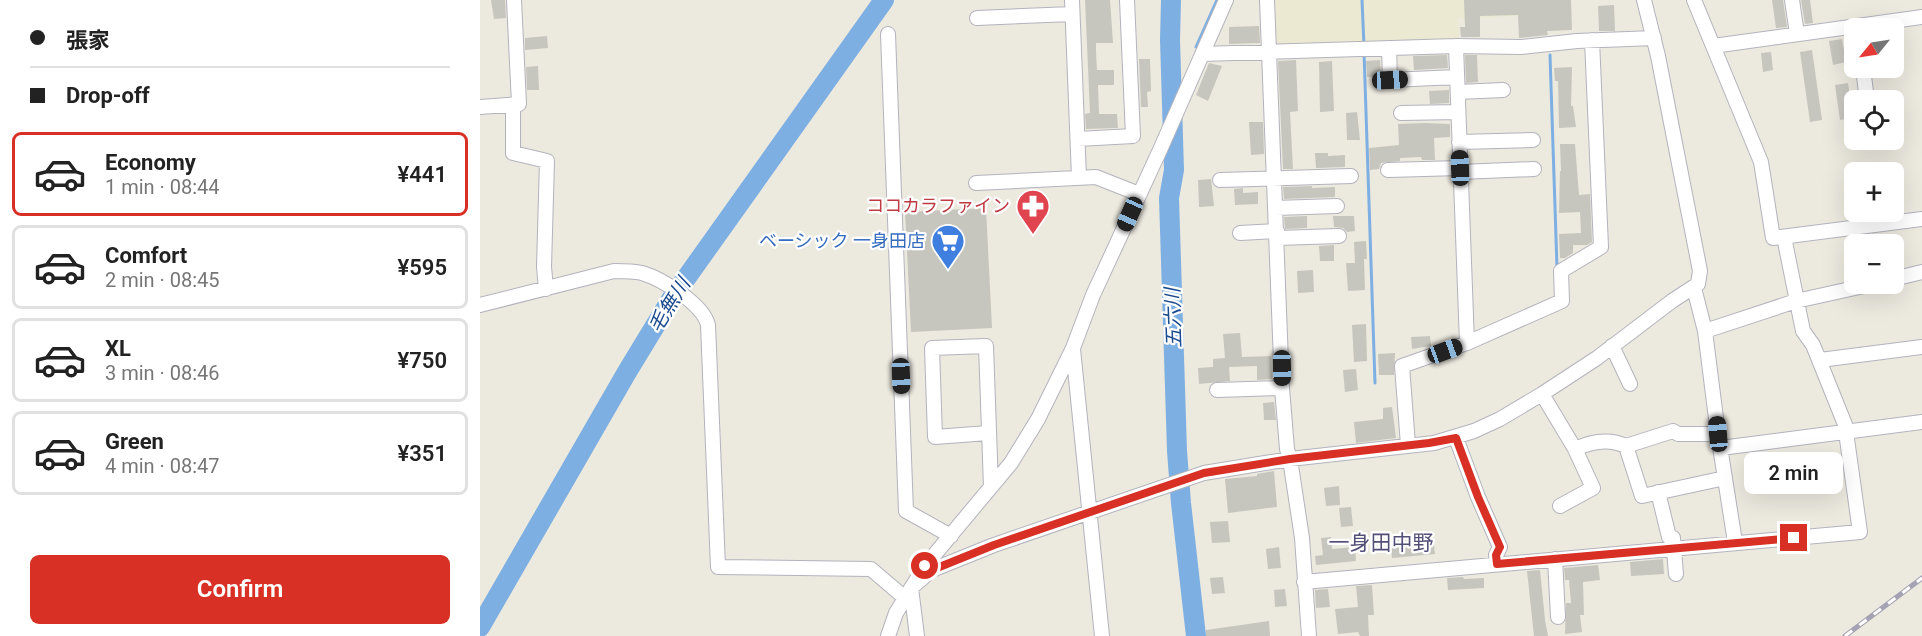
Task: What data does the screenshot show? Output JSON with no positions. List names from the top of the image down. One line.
{"districts":["一身田中野"],"water":["毛無川","五六川"],"places":{"pharmacy":["ココカラファイン"],"supermarket":["ベーシック 一身田店"]},"north":"bottom left","page":{"banner":["張家","Drop-off"],"map_buttons":["+","−"],"list":[{"name":"Economy","note":"1 min · 08:44","value":"¥441"},{"name":"Comfort","note":"2 min · 08:45","value":"¥595"},{"name":"XL","note":"3 min · 08:46","value":"¥750"},{"name":"Green","note":"4 min · 08:47","value":"¥351"}],"bubble":"2 min","buttons":"Confirm"}}
